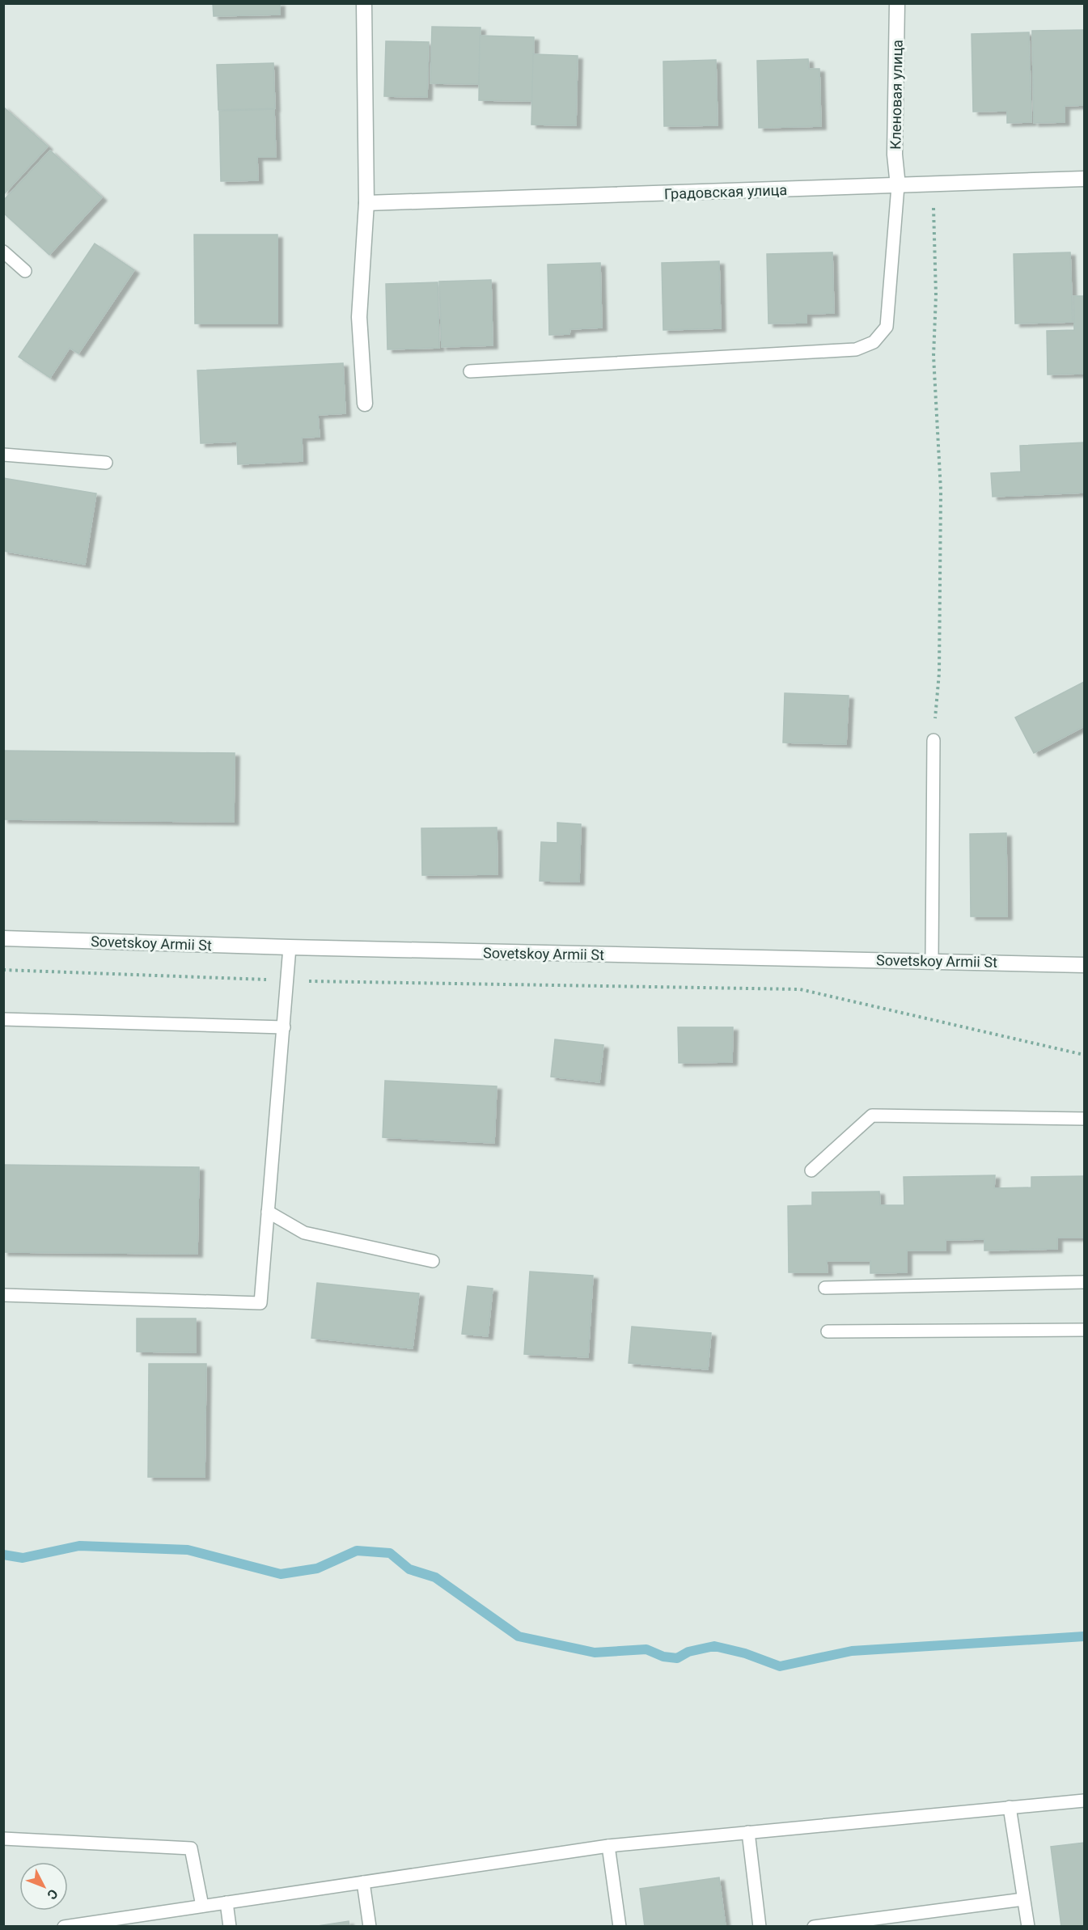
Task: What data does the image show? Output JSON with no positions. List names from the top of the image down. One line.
{"streets":{"street":["Кленовая улица","Градовская улица","Sovetskoy Armii St"]},"crossings":[["Кленовая улица","Градовская улица"]],"north":"bottom right"}
